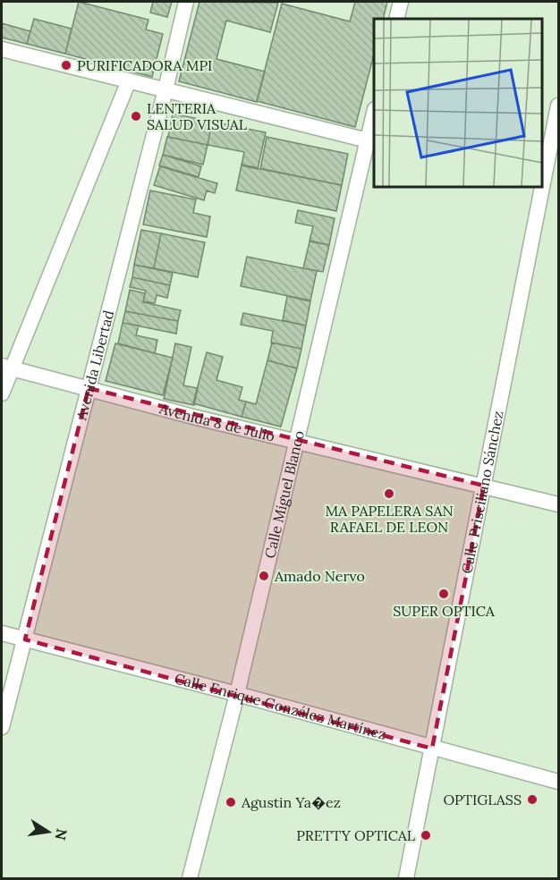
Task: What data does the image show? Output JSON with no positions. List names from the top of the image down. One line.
{"streets":{"street":["Avenida Libertad","Avenida 8 de Julio","Calle Prisciliano Sánchez","Calle Miguel Blanco","Calle Enrique González Martínez"]},"crossings":[["Avenida Libertad","Avenida 8 de Julio"],["Avenida Libertad","Calle Enrique González Martínez"],["Avenida 8 de Julio","Calle Prisciliano Sánchez"],["Avenida 8 de Julio","Calle Miguel Blanco"],["Calle Prisciliano Sánchez","Calle Enrique González Martínez"],["Calle Miguel Blanco","Calle Enrique González Martínez"]],"places":["PURIFICADORA MPI","LENTERIA SALUD VISUAL","MA PAPELERA SAN RAFAEL DE LEON","Amado Nervo","SUPER OPTICA","OPTIGLASS","Agustin Ya�ez","PRETTY OPTICAL"],"north":"right"}
